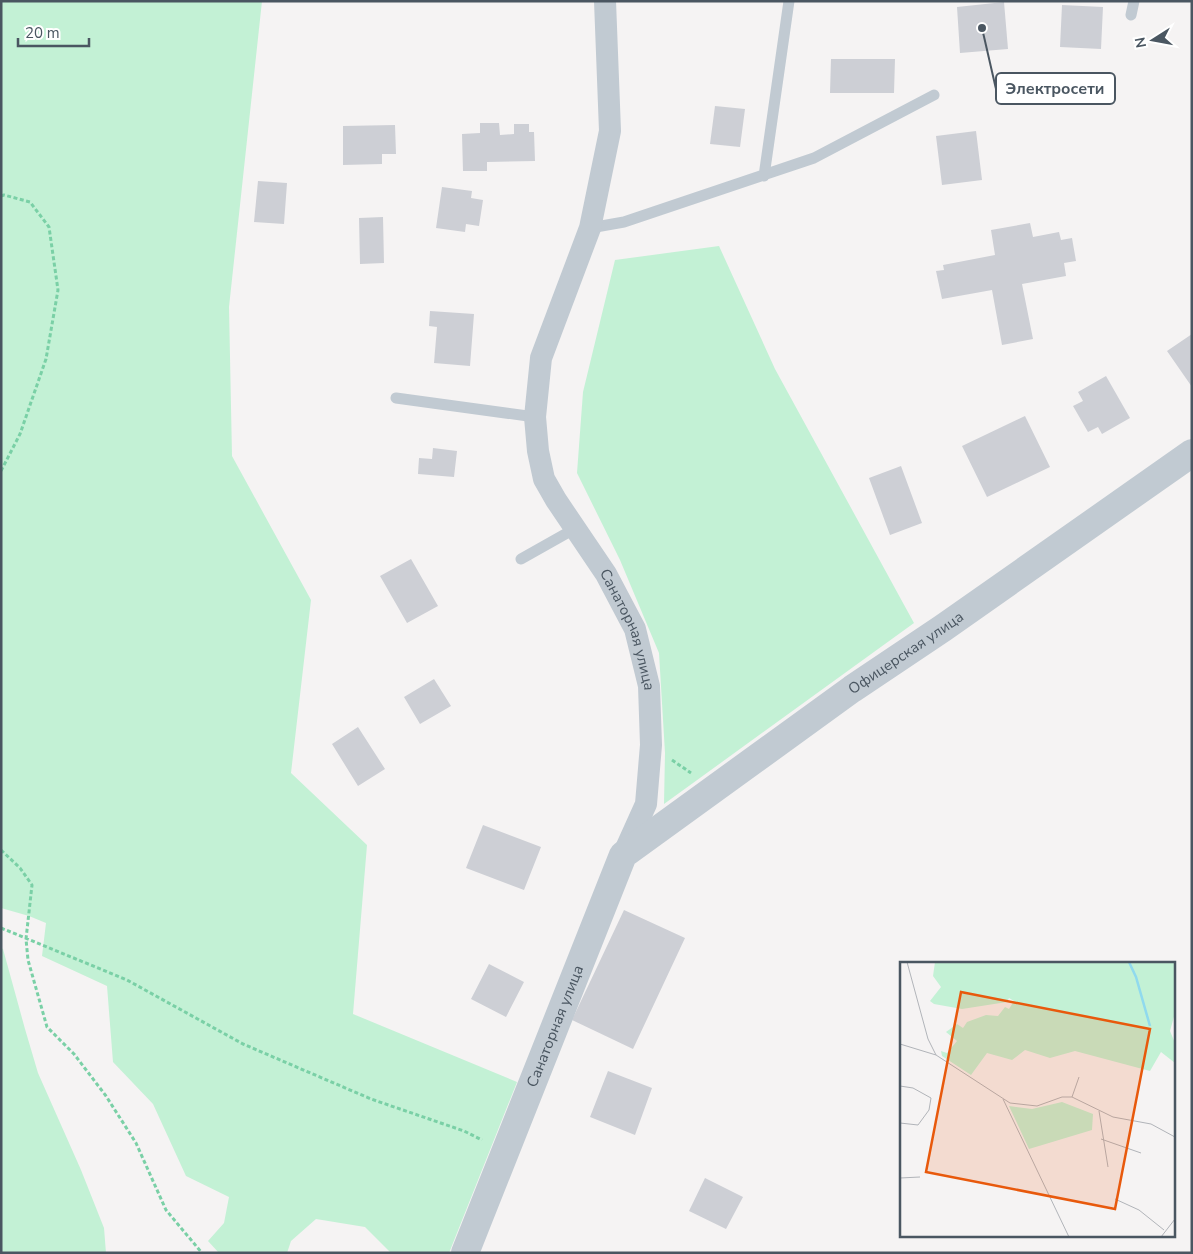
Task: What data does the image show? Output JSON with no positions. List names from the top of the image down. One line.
{"streets":{"street":["Санаторная улица","Офицерская улица"]},"crossings":[["Санаторная улица","Офицерская улица"]],"places":["Электросети"],"scale_bar":"20 m","north":"left"}
